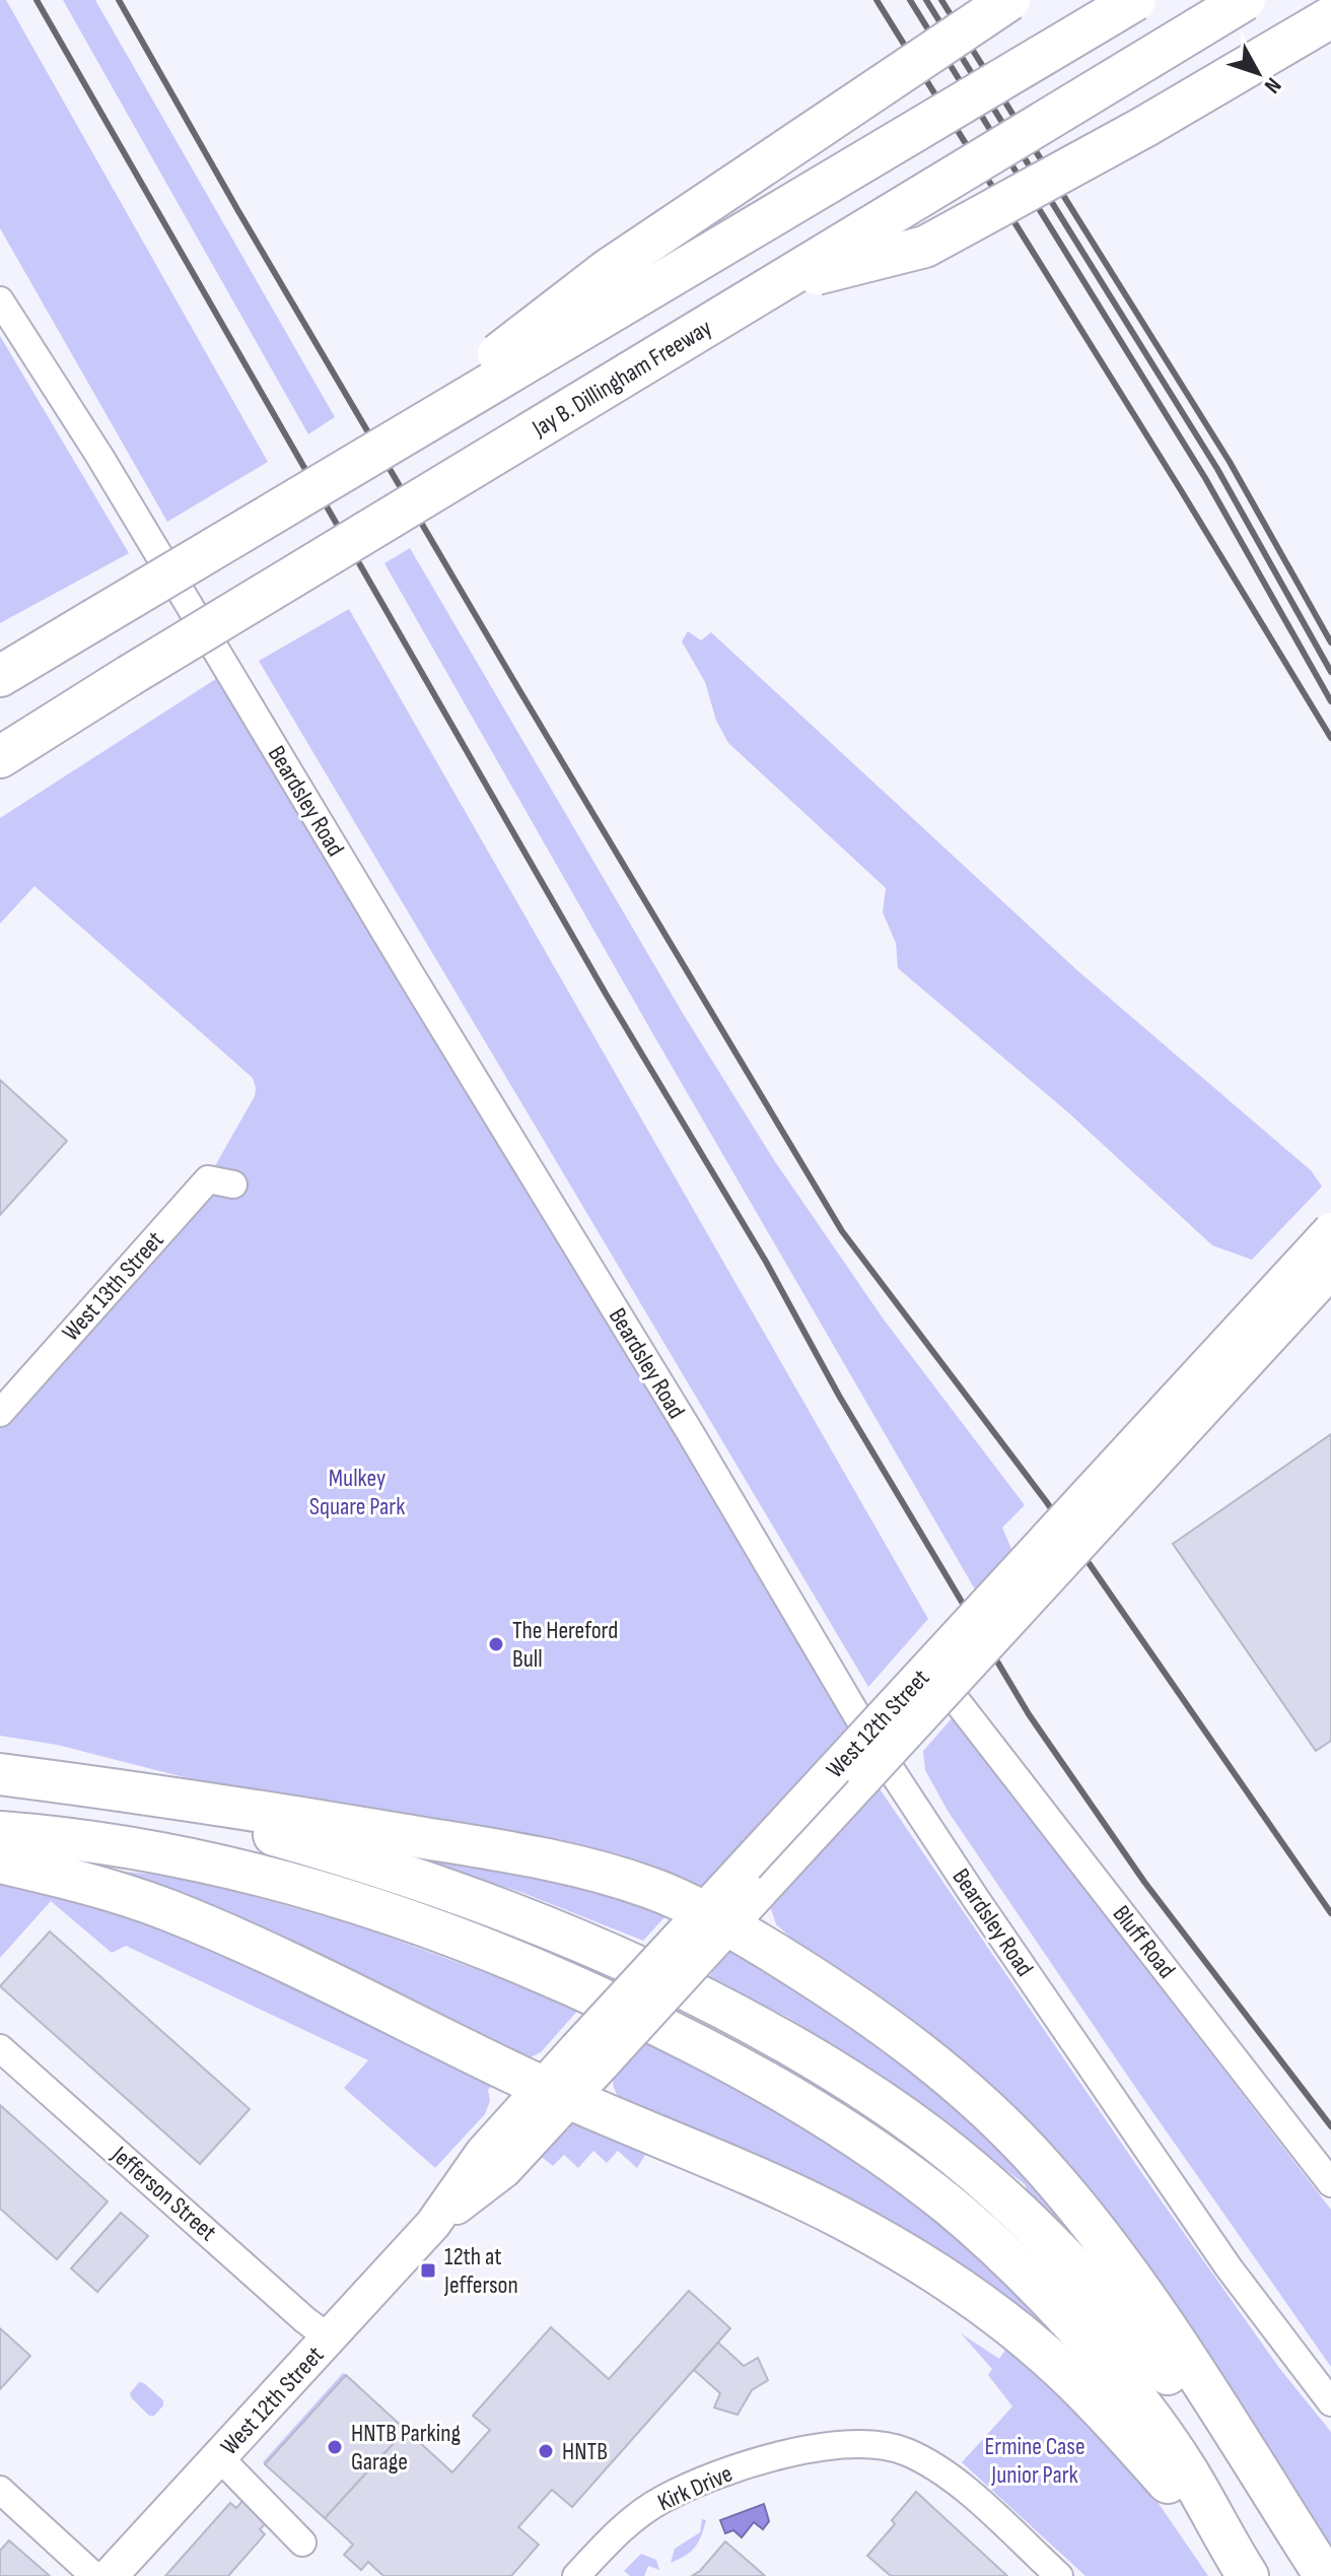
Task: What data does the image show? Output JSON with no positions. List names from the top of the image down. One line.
{"streets":{"highway":["Jay B. Dillingham Freeway"],"main road":["West 12th Street"],"street":["Beardsley Road","West 13th Street","Bluff Road","Jefferson Street","Kirk Drive"]},"crossings":[["West 12th Street","Jefferson Street"]],"parks":["Mulkey Square Park","Ermine Case Junior Park"],"places":{"other":["The Hereford Bull","HNTB Parking Garage","HNTB"],"transit":["12th at Jefferson"]},"north":"bottom right"}
